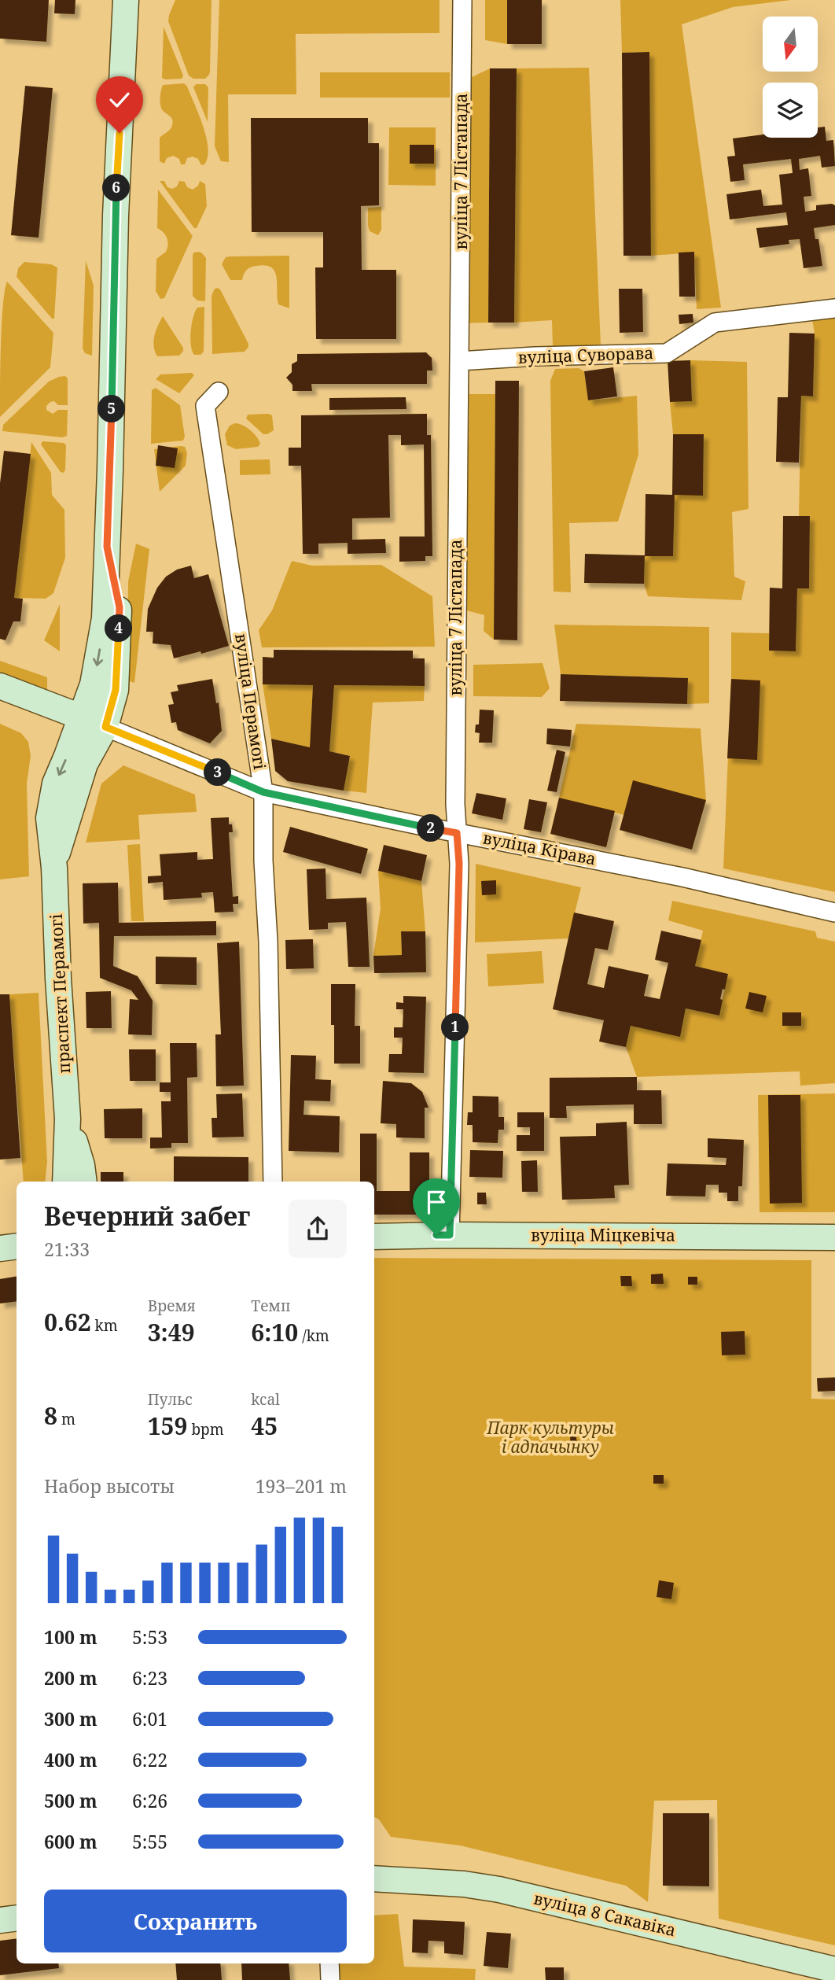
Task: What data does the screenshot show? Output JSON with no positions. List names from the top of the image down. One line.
{"streets":{"main road":["вуліца Кірава","праспект Перамогі","вуліца Міцкевіча","вуліца 8 Сакавіка"],"street":["вуліца 7 Лістапада","вуліца Суворава","вуліца Перамогі"]},"crossings":[["вуліца 7 Лістапада","вуліца Суворава"],["вуліца 7 Лістапада","вуліца Кірава"],["вуліца 7 Лістапада","вуліца Міцкевіча"],["вуліца Перамогі","вуліца Кірава"],["вуліца Кірава","праспект Перамогі"]],"parks":["Парк культуры і адпачынку"],"north":"bottom","page":{"pins":["6","5","4","3","2","1"],"heading":["Вечерний забег","21:33"],"stats":[["0.62 km"],["Время","3:49"],["Темп","6:10 /km"],["8 m"],["Пульс","159 bpm"],["kcal","45"]],"chart":["Набор высоты","193–201 m"],"list":[{"name":"100 m","note":"5:53"},{"name":"200 m","note":"6:23"},{"name":"300 m","note":"6:01"},{"name":"400 m","note":"6:22"},{"name":"500 m","note":"6:26"},{"name":"600 m","note":"5:55"}],"buttons":"Сохранить"}}
